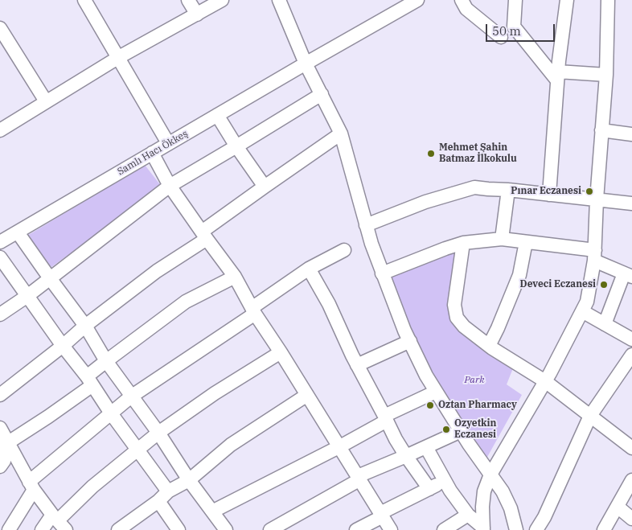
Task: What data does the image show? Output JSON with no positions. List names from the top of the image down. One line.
{"streets":{"street":["Samlı Hacı Ökkeş"]},"parks":["Park"],"places":["Mehmet Şahin Batmaz İlkokulu","Pınar Eczanesi","Deveci Eczanesi","Oztan Pharmacy","Ozyetkin Eczanesi"],"scale_bar":"50 m"}
